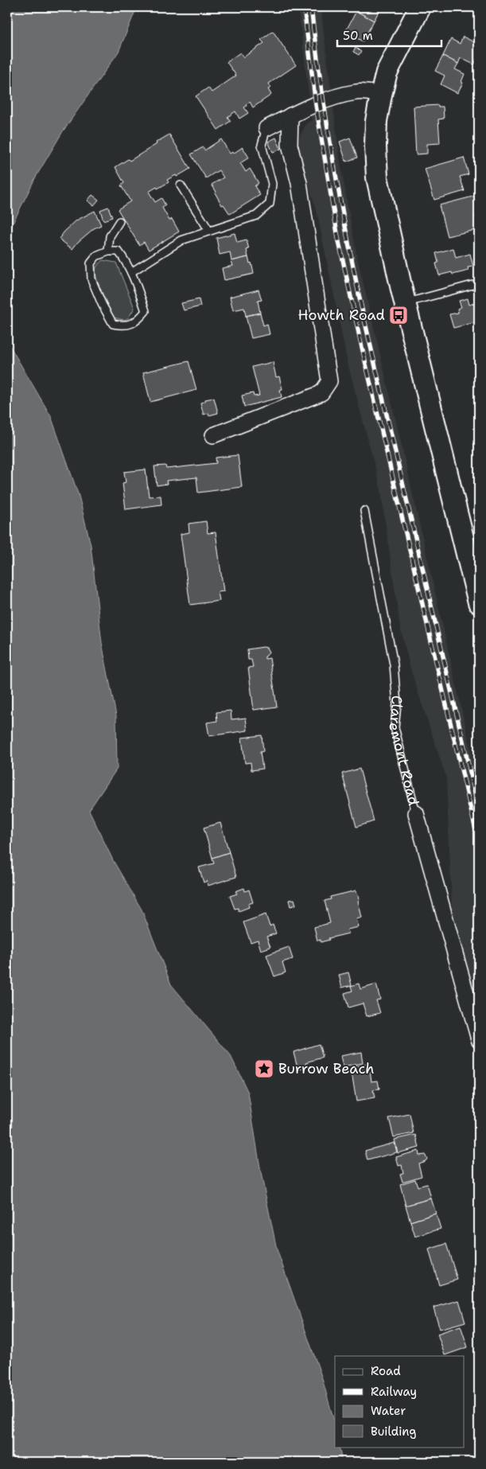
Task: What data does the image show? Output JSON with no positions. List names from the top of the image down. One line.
{"streets":{"street":["Claremont Road"]},"places":{"bus stop":["Howth Road"],"place":["Burrow Beach"]},"legend":["Road","Railway","Water","Building"],"scale_bar":"50 m"}
